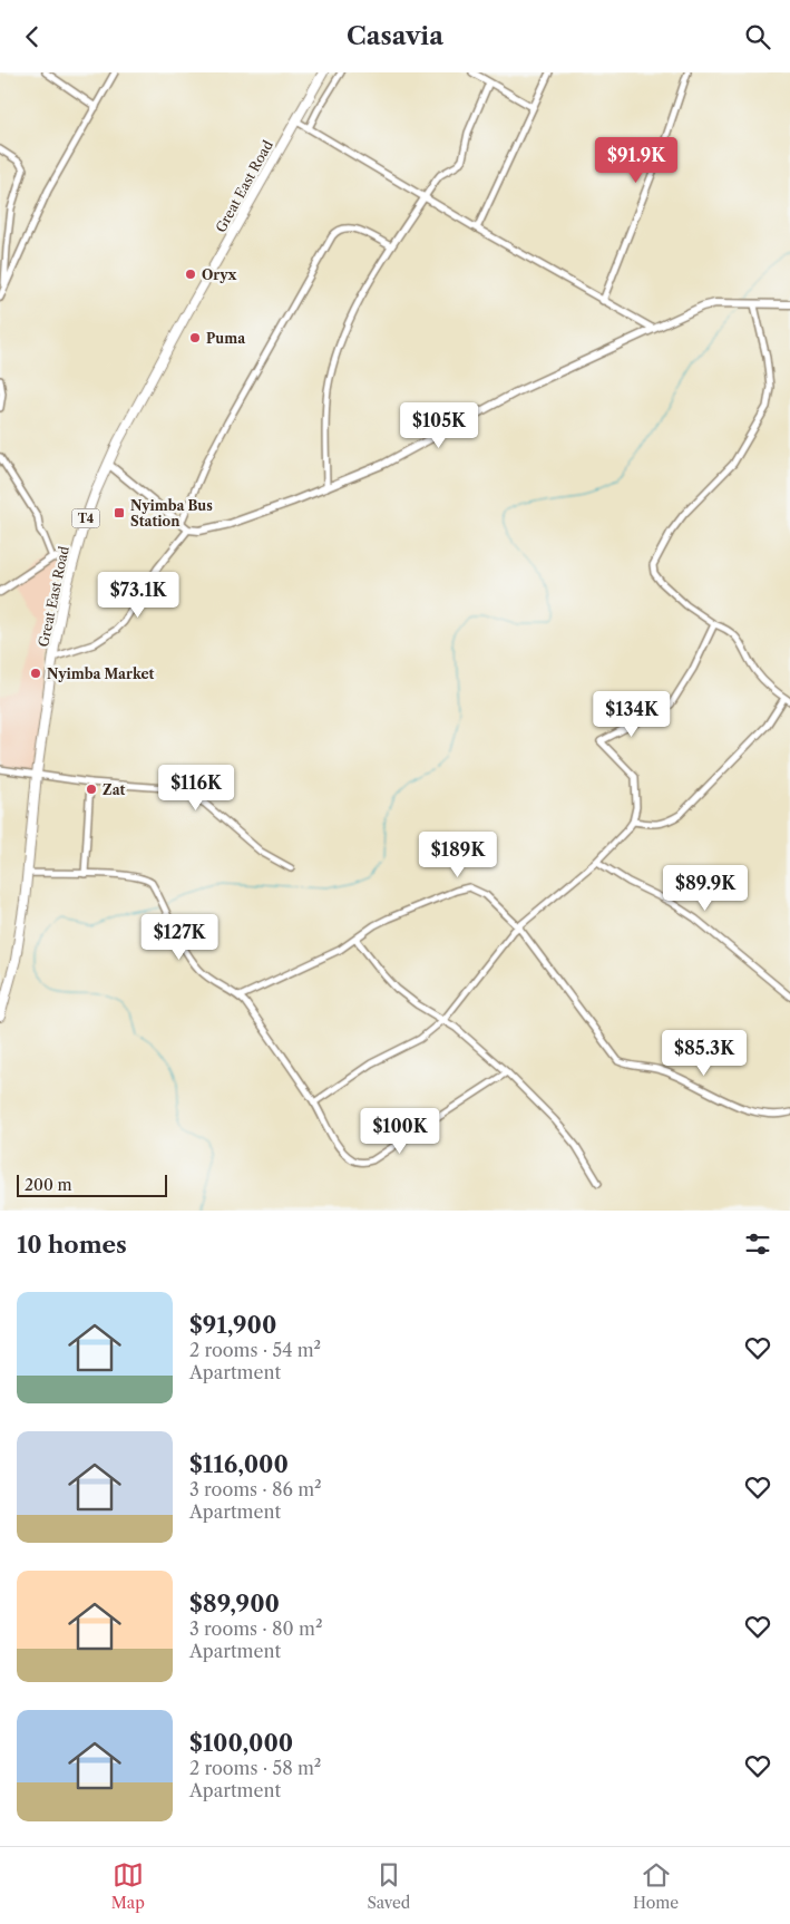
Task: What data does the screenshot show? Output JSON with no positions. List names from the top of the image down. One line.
{"streets":{"highway":["Great East Road","T4"]},"places":{"other":["Oryx","Puma","Nyimba Market","Zat"],"transit":["Nyimba Bus Station"]},"scale_bar":"200 m","page":{"header":"Casavia","price":["$91.9K","$105K","$73.1K","$134K","$116K","$189K","$89.9K","$127K","$85.3K","$100K"],"scale":"200 m","heading":"10 homes","list":[{"name":"$91,900","note":"2 rooms · 54 m² · Apartment"},{"name":"$116,000","note":"3 rooms · 86 m² · Apartment"},{"name":"$89,900","note":"3 rooms · 80 m² · Apartment"},{"name":"$100,000","note":"2 rooms · 58 m² · Apartment"}],"tabs":["Map","Saved","Home"]}}
